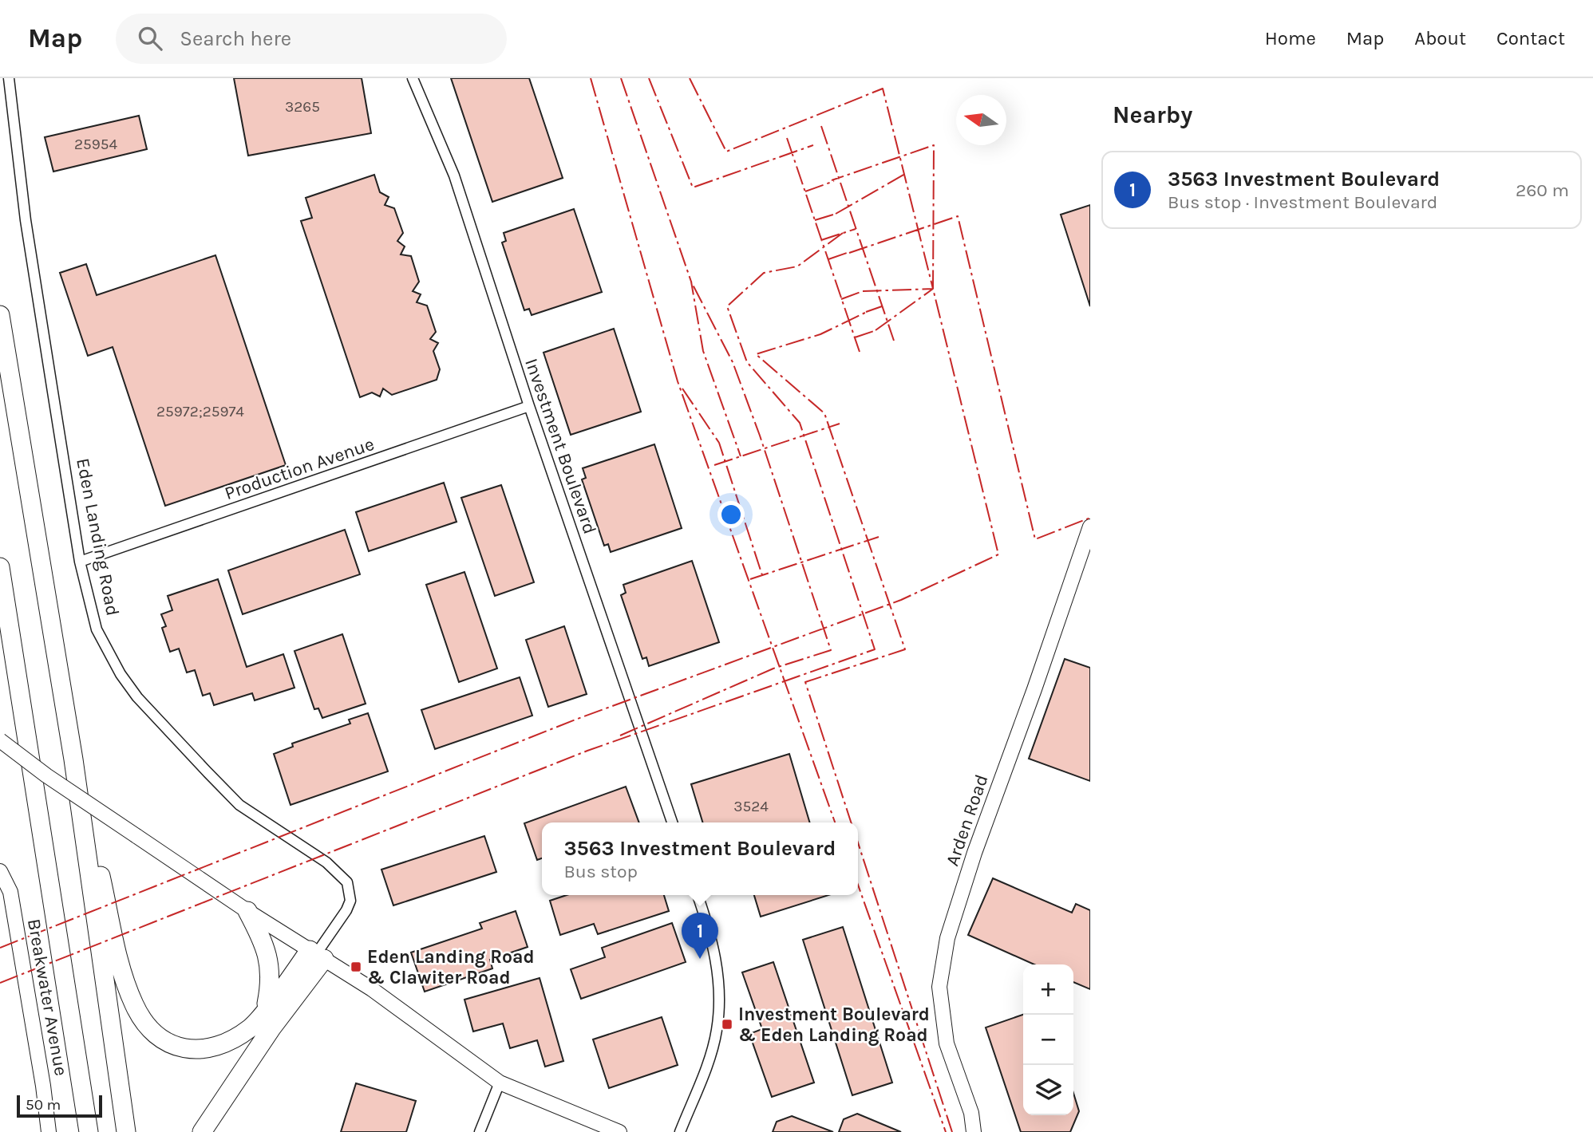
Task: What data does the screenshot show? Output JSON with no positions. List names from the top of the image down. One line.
{"streets":{"street":["Investment Boulevard","Production Avenue","Eden Landing Road","Arden Road","Breakwater Avenue"]},"crossings":[["Investment Boulevard","Production Avenue"],["Production Avenue","Eden Landing Road"]],"places":{"transit":["Eden Landing Road & Clawiter Road","Investment Boulevard & Eden Landing Road"]},"house_numbers":["3265","25954","25972;25974","3524"],"scale_bar":"50 m","north":"left","page":{"header":"Map","search":"Search here","nav":["Home","Map","About","Contact"],"heading":"Nearby","list":[{"mark":"1","name":"3563 Investment Boulevard","note":"Bus stop · Investment Boulevard","value":"260 m"}],"popup":["3563 Investment Boulevard","Bus stop"],"pins":"1","map_buttons":["+","−"],"scale":"50 m"}}
